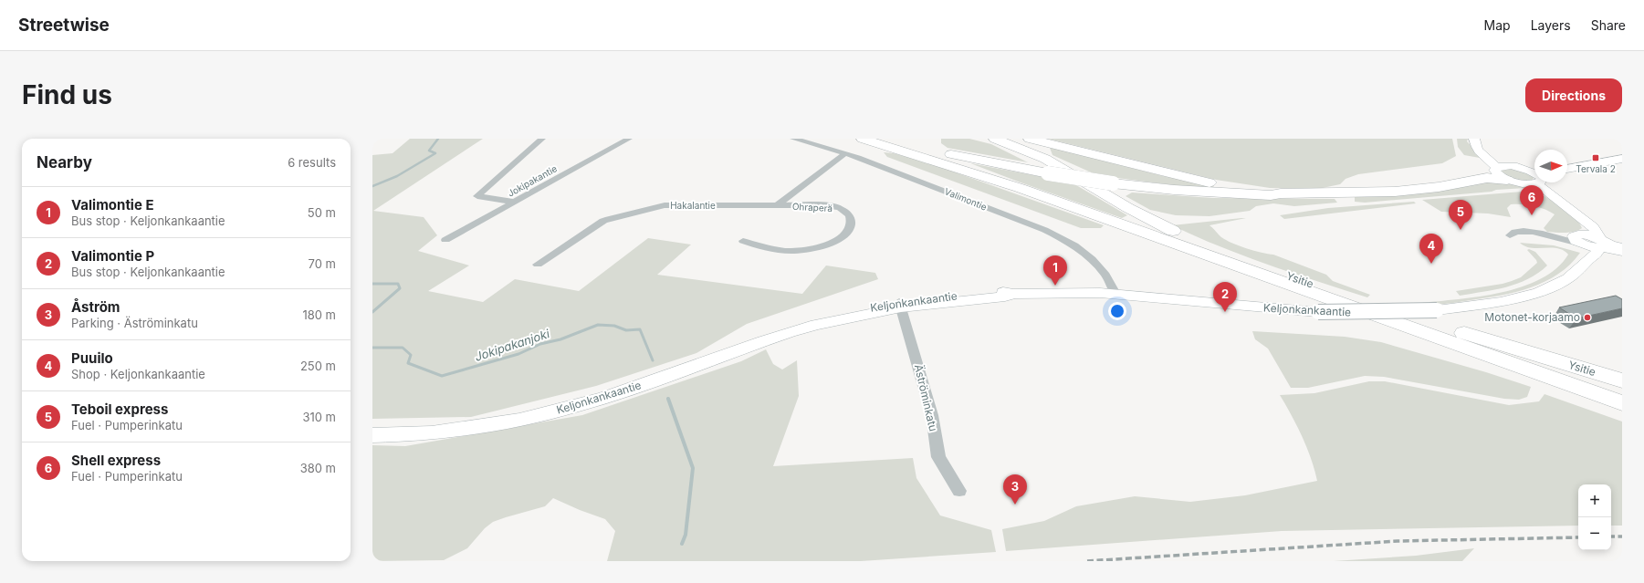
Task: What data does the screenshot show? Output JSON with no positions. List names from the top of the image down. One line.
{"streets":{"highway":["Ysitie"],"main road":["Keljonkankaantie"],"street":["Jokipakantie","Valimontie","Hakalantie","Ohraperä","Äströminkatu"]},"crossings":[["Valimontie","Keljonkankaantie"],["Hakalantie","Ohraperä"],["Keljonkankaantie","Äströminkatu"]],"water":["Jokipakanjoki"],"places":{"transit":["Tervala 2"],"other":["Motonet-korjaamo"]},"north":"right","page":{"header":"Streetwise","nav":["Map","Layers","Share"],"buttons":"Directions","title":"Find us","heading":["Nearby","6 results"],"pins":["6","5","4","1","2","3"],"list":[{"mark":"1","name":"Valimontie E","note":"Bus stop · Keljonkankaantie","value":"50 m"},{"mark":"2","name":"Valimontie P","note":"Bus stop · Keljonkankaantie","value":"70 m"},{"mark":"3","name":"Åström","note":"Parking · Äströminkatu","value":"180 m"},{"mark":"4","name":"Puuilo","note":"Shop · Keljonkankaantie","value":"250 m"},{"mark":"5","name":"Teboil express","note":"Fuel · Pumperinkatu","value":"310 m"},{"mark":"6","name":"Shell express","note":"Fuel · Pumperinkatu","value":"380 m"}],"map_buttons":["+","−"]}}
